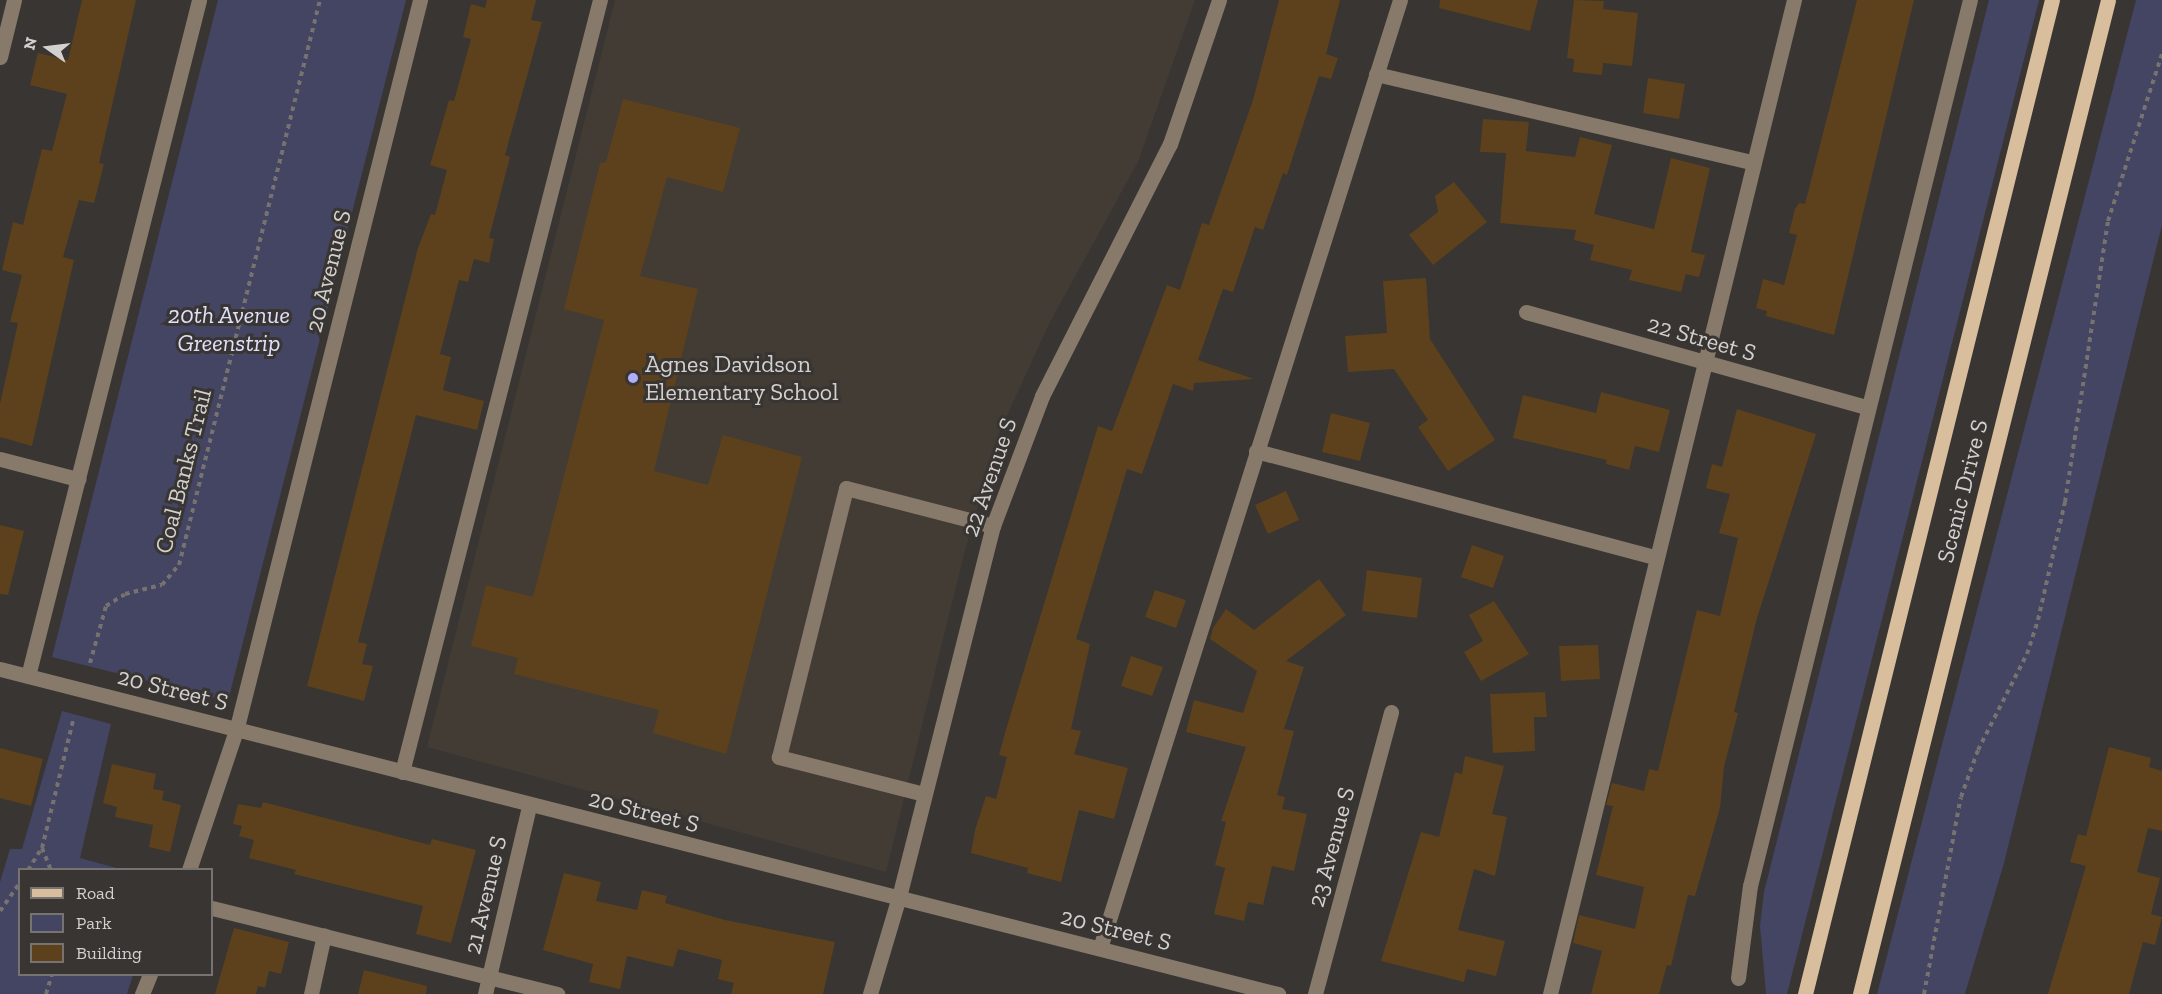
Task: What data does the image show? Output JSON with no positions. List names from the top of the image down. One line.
{"streets":{"main road":["Scenic Drive S"],"street":["20 Avenue S","22 Street S","22 Avenue S","20 Street S","23 Avenue S","21 Avenue S"],"path":["Coal Banks Trail"]},"crossings":[["20 Avenue S","20 Street S"],["22 Avenue S","20 Street S"],["20 Street S","21 Avenue S"]],"parks":["20th Avenue Greenstrip"],"places":["Agnes Davidson Elementary School"],"legend":["Road","Park","Building"],"north":"left"}
